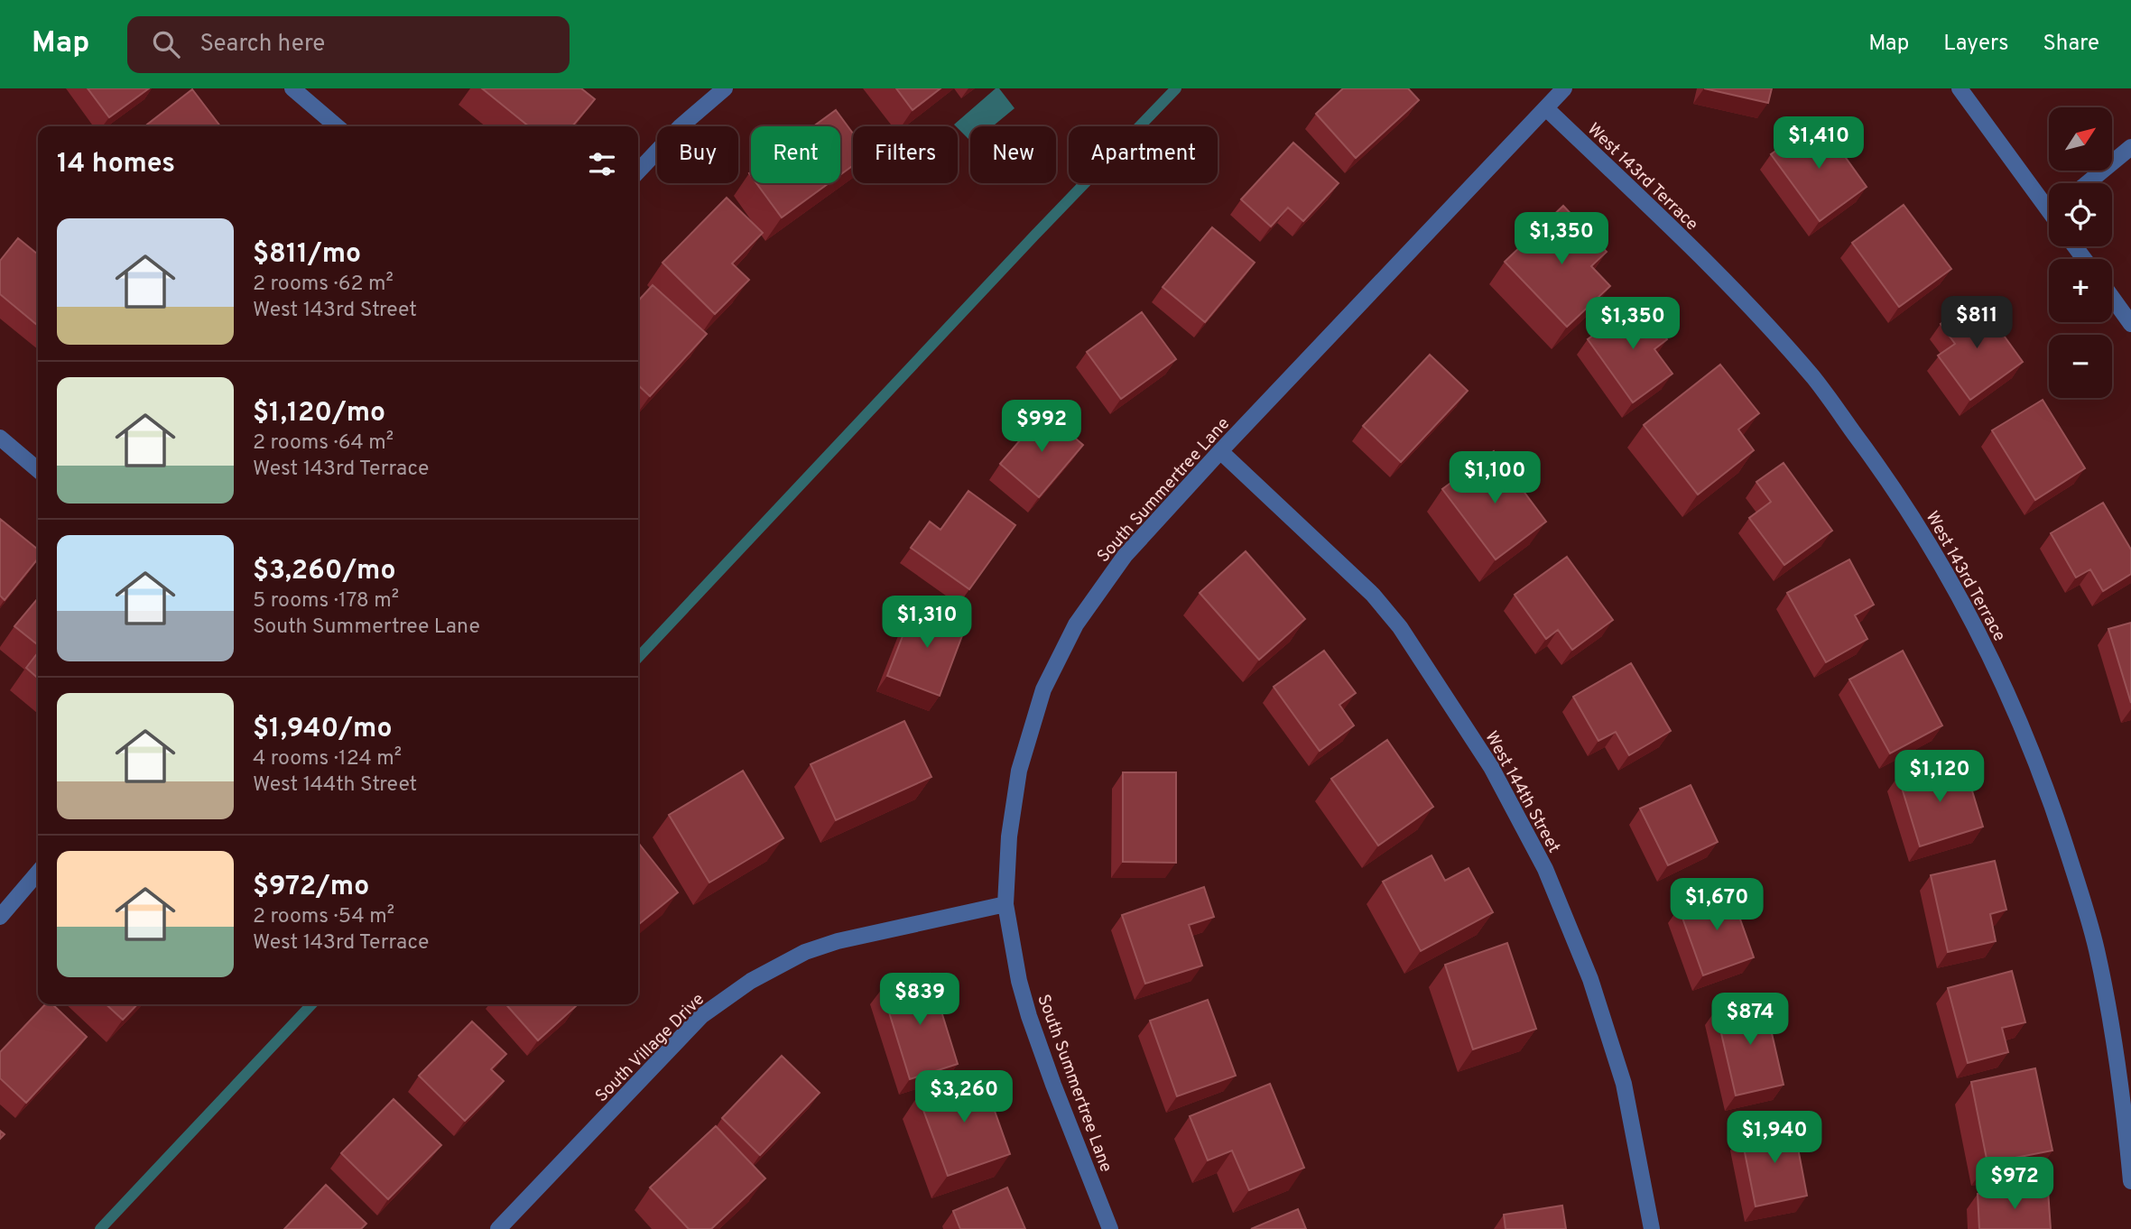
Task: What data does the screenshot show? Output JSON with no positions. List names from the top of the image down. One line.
{"streets":{"street":["West 143rd Terrace","South Summertree Lane","West 144th Street","South Village Drive"]},"crossings":[["West 143rd Terrace","South Summertree Lane"],["South Summertree Lane","West 144th Street"],["South Summertree Lane","South Village Drive"]],"north":"top right","page":{"header":"Map","search":"Search here","nav":["Map","Layers","Share"],"map_buttons":["+","−"],"price":["$1,410","$1,350","$811","$1,350","$992","$1,100","$1,310","$1,120","$1,670","$839","$874","$3,260","$1,940","$972"],"chip":["Buy","Rent","Filters","New","Apartment"],"heading":"14 homes","list":[{"name":"$811/mo","note":"2 rooms · 62 m² · West 143rd Street"},{"name":"$1,120/mo","note":"2 rooms · 64 m² · West 143rd Terrace"},{"name":"$3,260/mo","note":"5 rooms · 178 m² · South Summertree Lane"},{"name":"$1,940/mo","note":"4 rooms · 124 m² · West 144th Street"},{"name":"$972/mo","note":"2 rooms · 54 m² · West 143rd Terrace"}]}}
